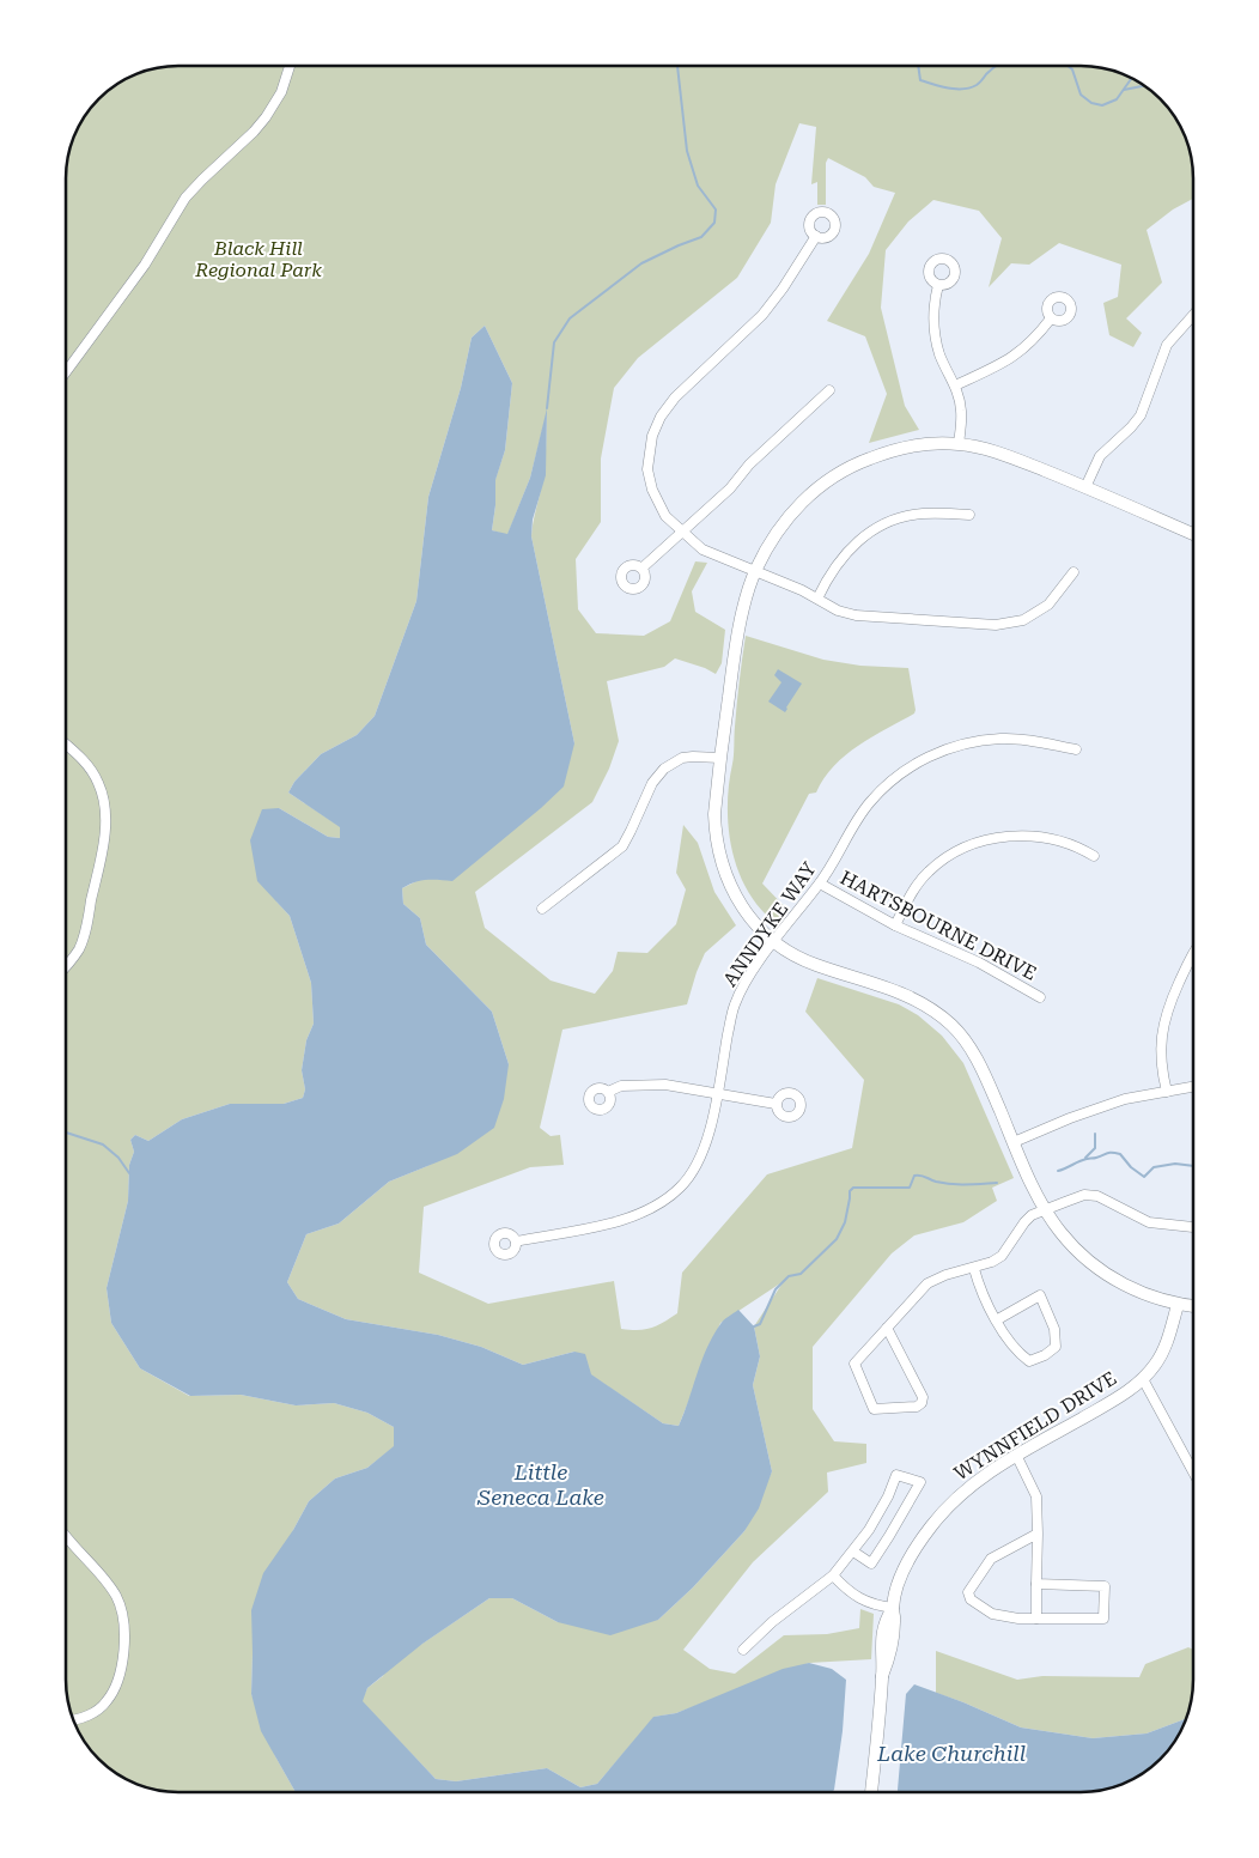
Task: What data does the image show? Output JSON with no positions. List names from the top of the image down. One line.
{"streets":{"street":["ANNDYKE WAY","HARTSBOURNE DRIVE","WYNNFIELD DRIVE"]},"crossings":[["ANNDYKE WAY","HARTSBOURNE DRIVE"]],"water":["Little Seneca Lake","Lake Churchill"],"parks":["Black Hill Regional Park"]}
